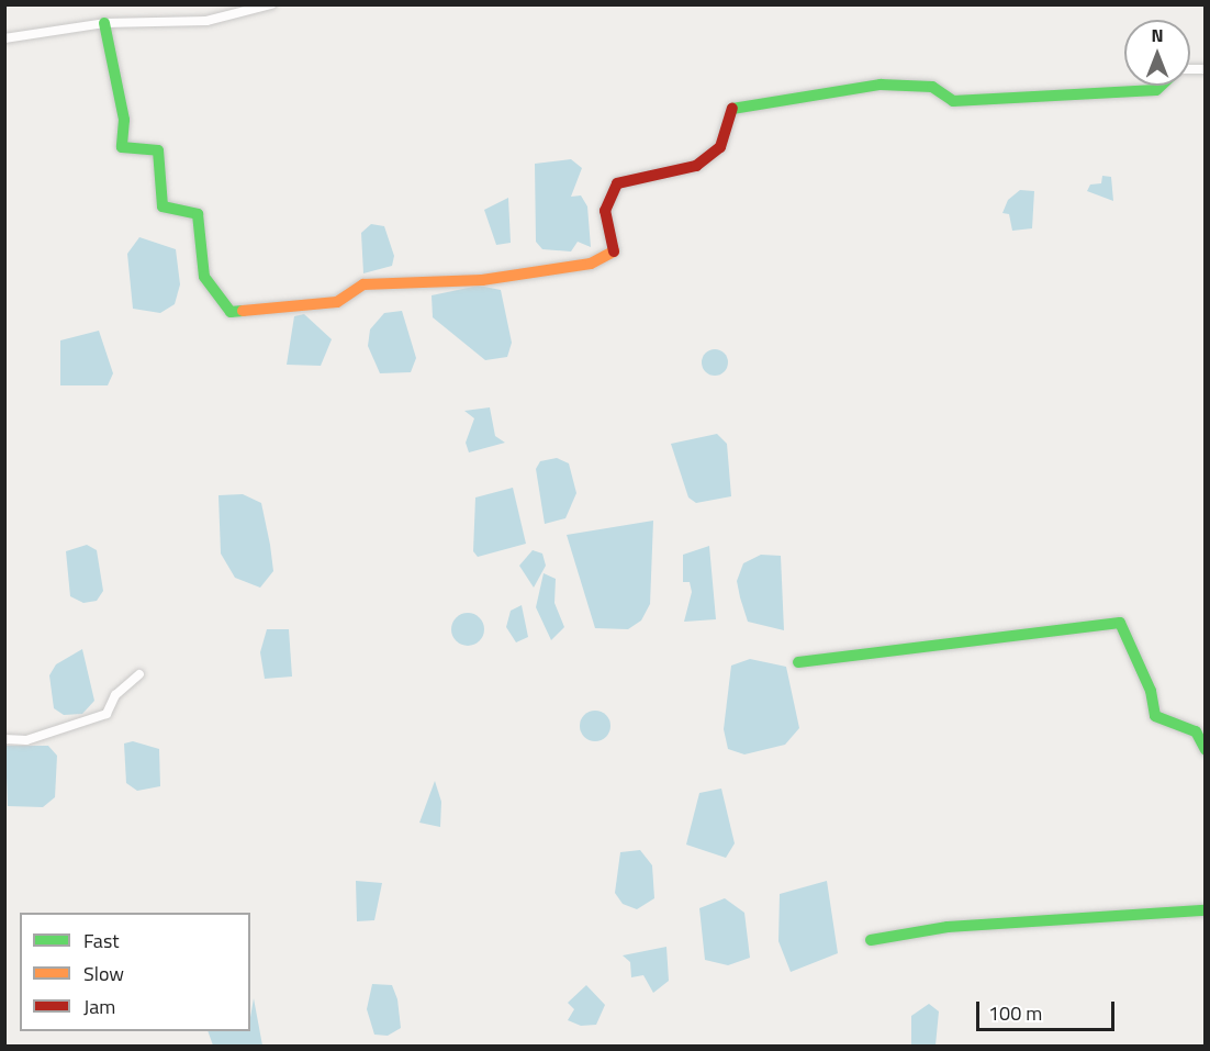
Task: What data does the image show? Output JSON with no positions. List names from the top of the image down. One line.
{"legend":["Fast","Slow","Jam"],"scale_bar":"100 m","north":"top"}
